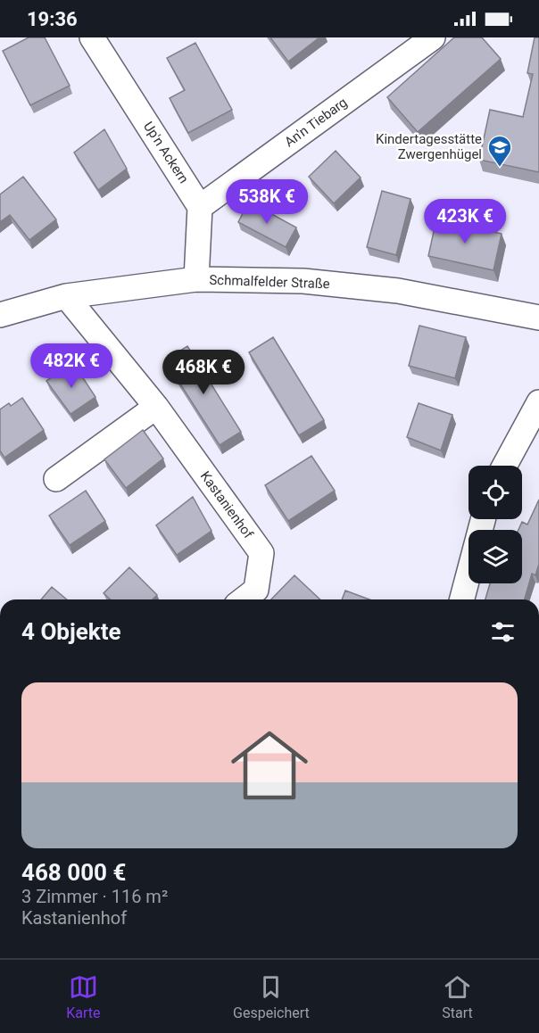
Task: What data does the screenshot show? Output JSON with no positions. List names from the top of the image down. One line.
{"streets":{"street":["An'n Tiebarg","Up'n Ackern","Schmalfelder Straße","Kastanienhof"]},"crossings":[["An'n Tiebarg","Up'n Ackern"],["Schmalfelder Straße","Kastanienhof"]],"places":{"school or university":["Kindertagesstätte Zwergenhügel"]},"page":{"status":"19:36","price":["538K €","423K €","482K €","468K €"],"heading":"4 Objekte","list":[{"name":"468 000 €","note":"3 Zimmer · 116 m² · Kastanienhof"}],"tabs":["Karte","Gespeichert","Start"]}}
